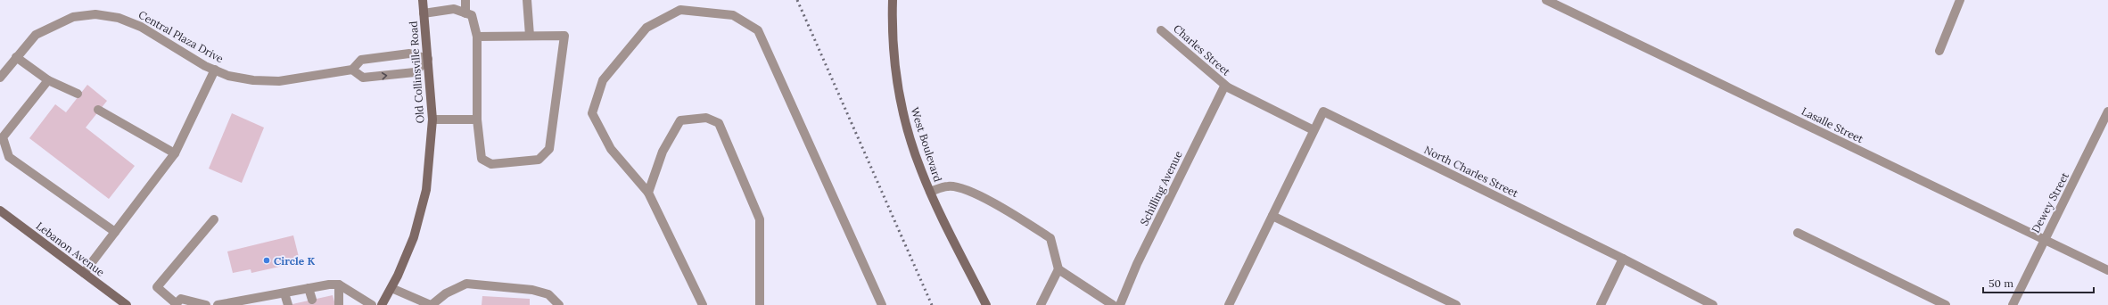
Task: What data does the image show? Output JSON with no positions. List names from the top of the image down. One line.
{"streets":{"street":["Central Plaza Drive","Charles Street","Old Collinsville Road","Lasalle Street","West Boulevard","North Charles Street","Schilling Avenue","Dewey Street","Lebanon Avenue"]},"crossings":[["Central Plaza Drive","Old Collinsville Road"],["Charles Street","Schilling Avenue"],["Lasalle Street","Dewey Street"]],"places":["Circle K"],"scale_bar":"50 m"}
